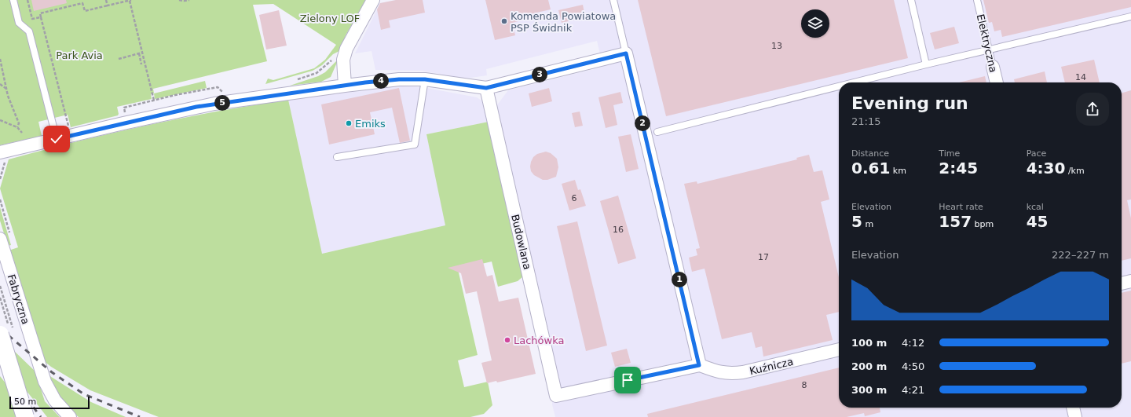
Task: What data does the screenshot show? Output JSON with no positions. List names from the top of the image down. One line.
{"streets":{"street":["Elektryczna","Budowlana","Fabryczna","Kuźnicza"]},"crossings":[["Budowlana","Kuźnicza"]],"parks":["Zielony LOF","Park Avia"],"places":["Komenda Powiatowa PSP Świdnik","Emiks","Lachówka"],"house_numbers":["13","14","6","16","17","8"],"scale_bar":"50 m","page":{"pins":["3","4","5","2","1"],"heading":["Evening run","21:15"],"stats":[["Distance","0.61 km"],["Time","2:45"],["Pace","4:30 /km"],["Elevation","5 m"],["Heart rate","157 bpm"],["kcal","45"]],"chart":["Elevation","222–227 m"],"list":[{"name":"100 m","note":"4:12"},{"name":"200 m","note":"4:50"},{"name":"300 m","note":"4:21"}],"scale":"50 m"}}
